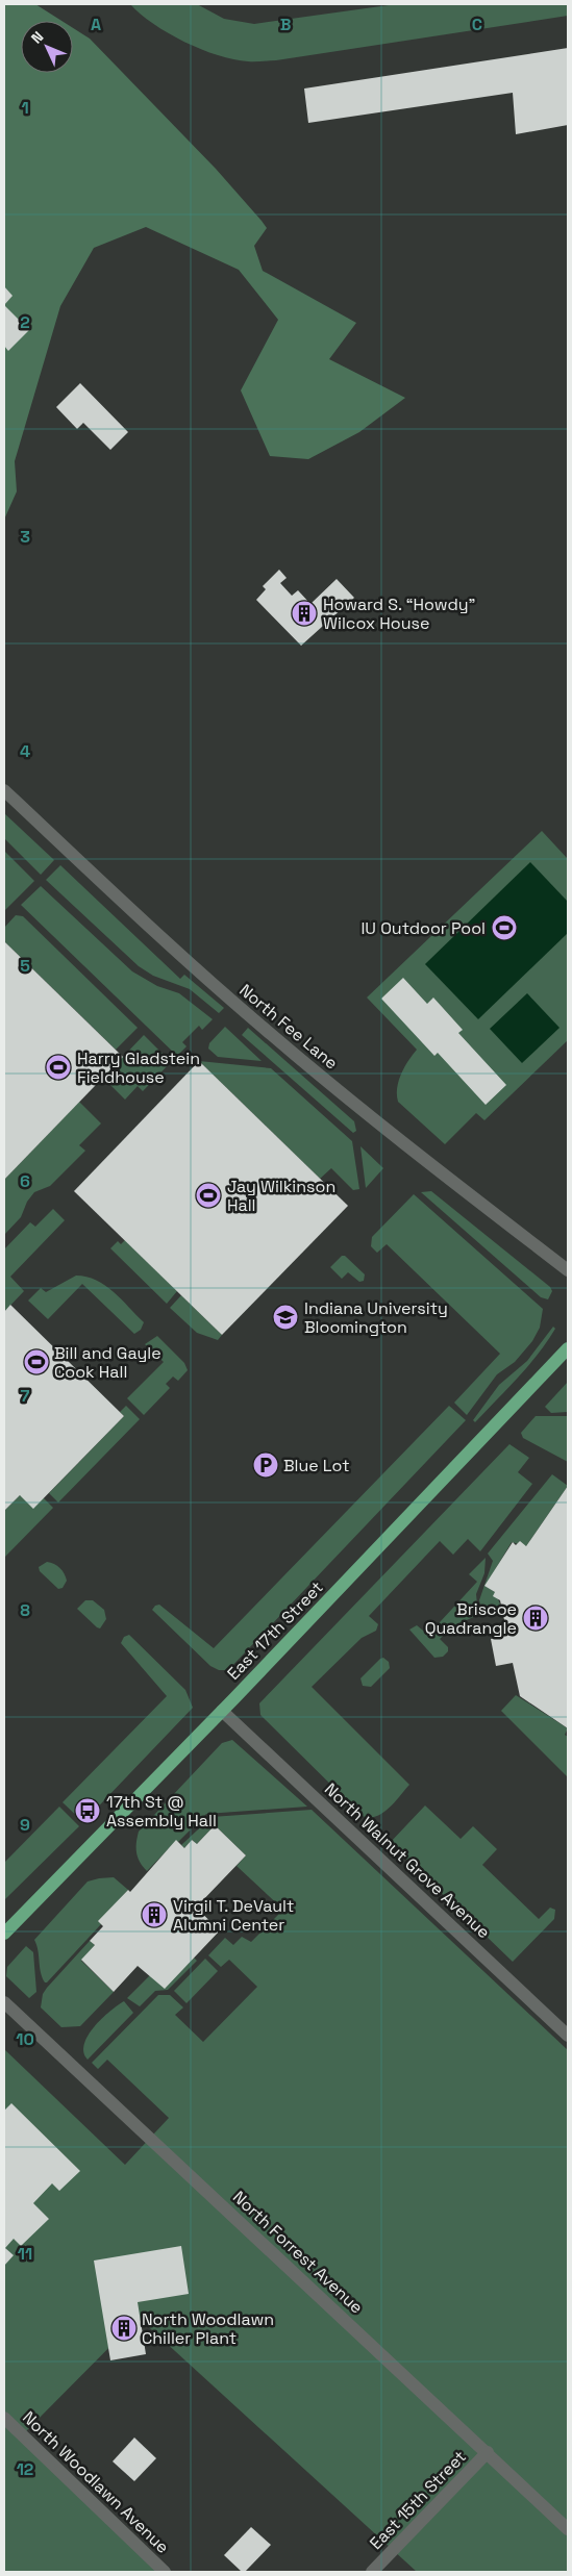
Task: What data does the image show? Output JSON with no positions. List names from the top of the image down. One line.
{"streets":{"main road":["East 17th Street"],"street":["North Fee Lane","North Walnut Grove Avenue","North Forrest Avenue","North Woodlawn Avenue","East 15th Street"]},"crossings":[["East 17th Street","North Walnut Grove Avenue"],["North Forrest Avenue","East 15th Street"]],"places":{"building":["Howard S. “Howdy” Wilcox House","Briscoe Quadrangle","Virgil T. DeVault Alumni Center","North Woodlawn Chiller Plant"],"sports":["IU Outdoor Pool","Harry Gladstein Fieldhouse","Jay Wilkinson Hall","Bill and Gayle Cook Hall"],"school or university":["Indiana University Bloomington"],"parking":["Blue Lot"],"bus stop":["17th St @ Assembly Hall"]},"north":"top left","grid":{"columns":["A","B","C"],"rows":["1","2","3","4","5","6","7","8","9","10","11","12"]}}
